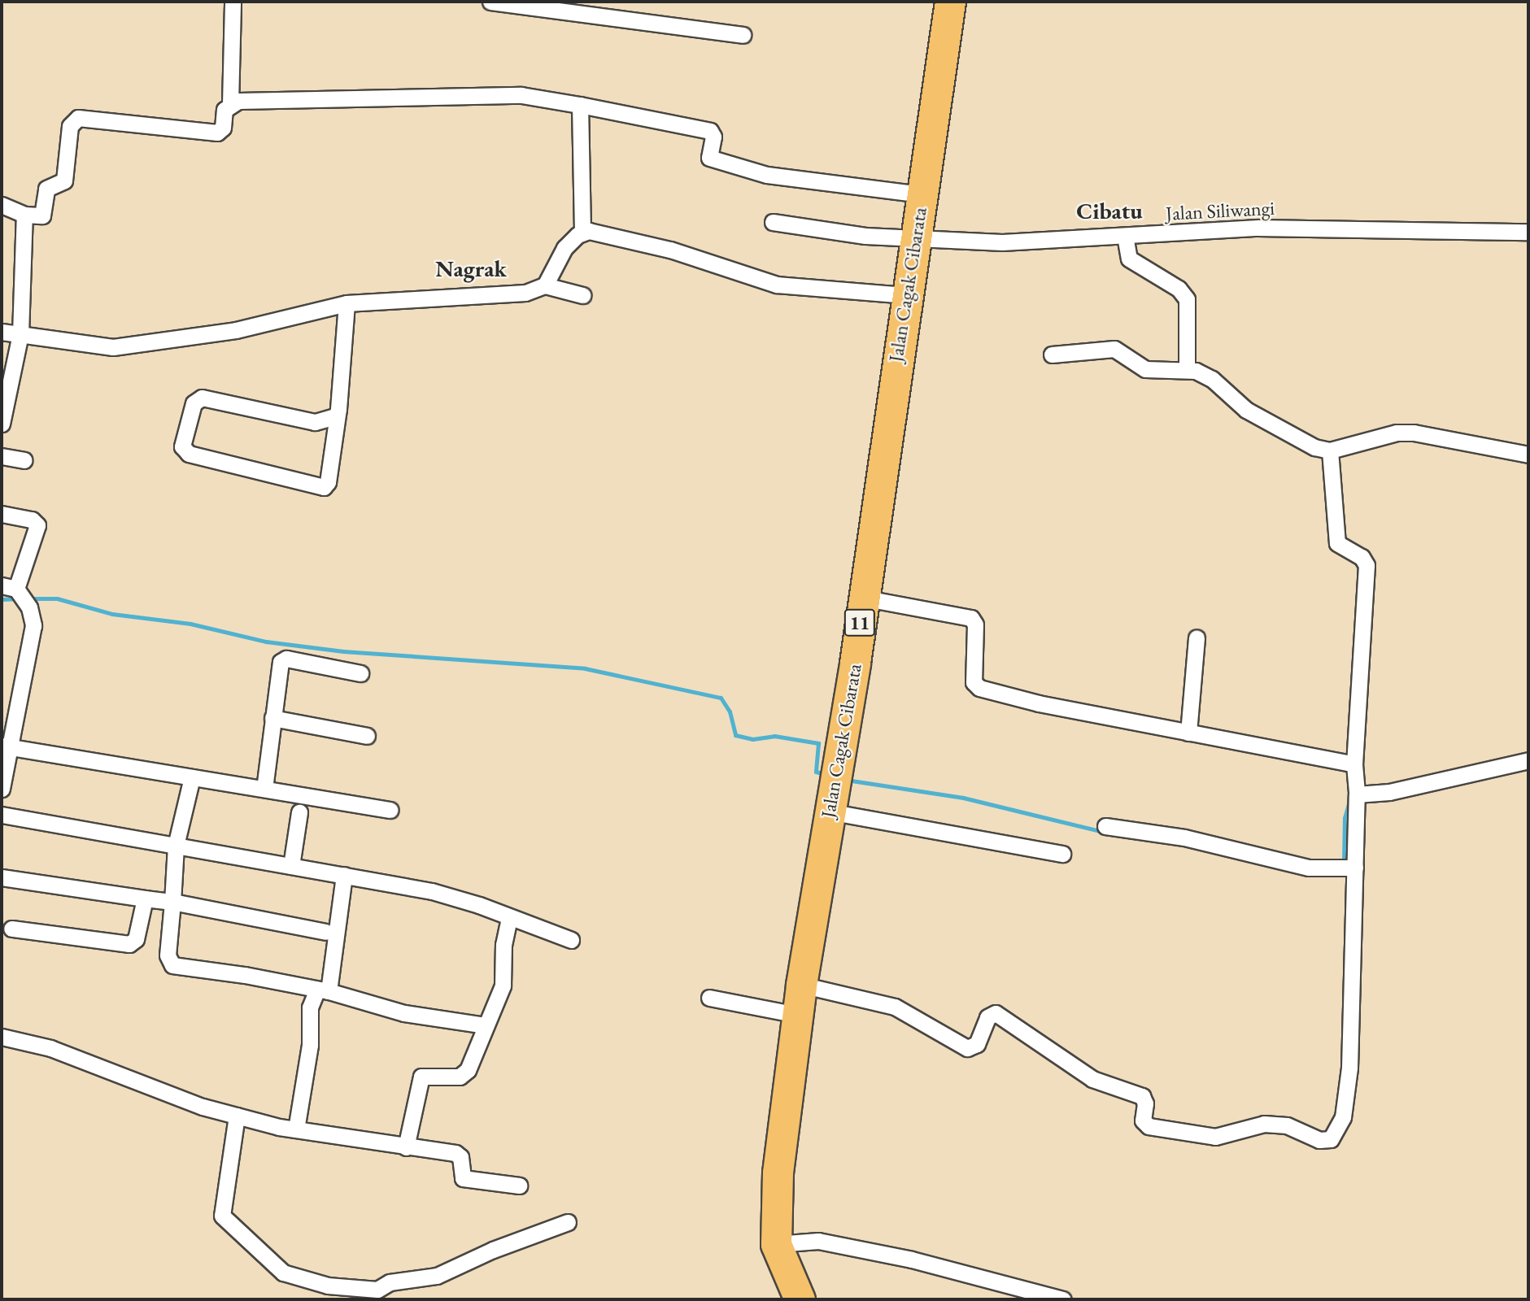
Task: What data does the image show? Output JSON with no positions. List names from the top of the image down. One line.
{"streets":{"highway":["Jalan Cagak Cibarata","11"],"street":["Jalan Siliwangi"]},"crossings":[["Jalan Siliwangi","Jalan Cagak Cibarata"],["Jalan Cagak Cibarata","11"]],"districts":["Cibatu","Nagrak"]}
